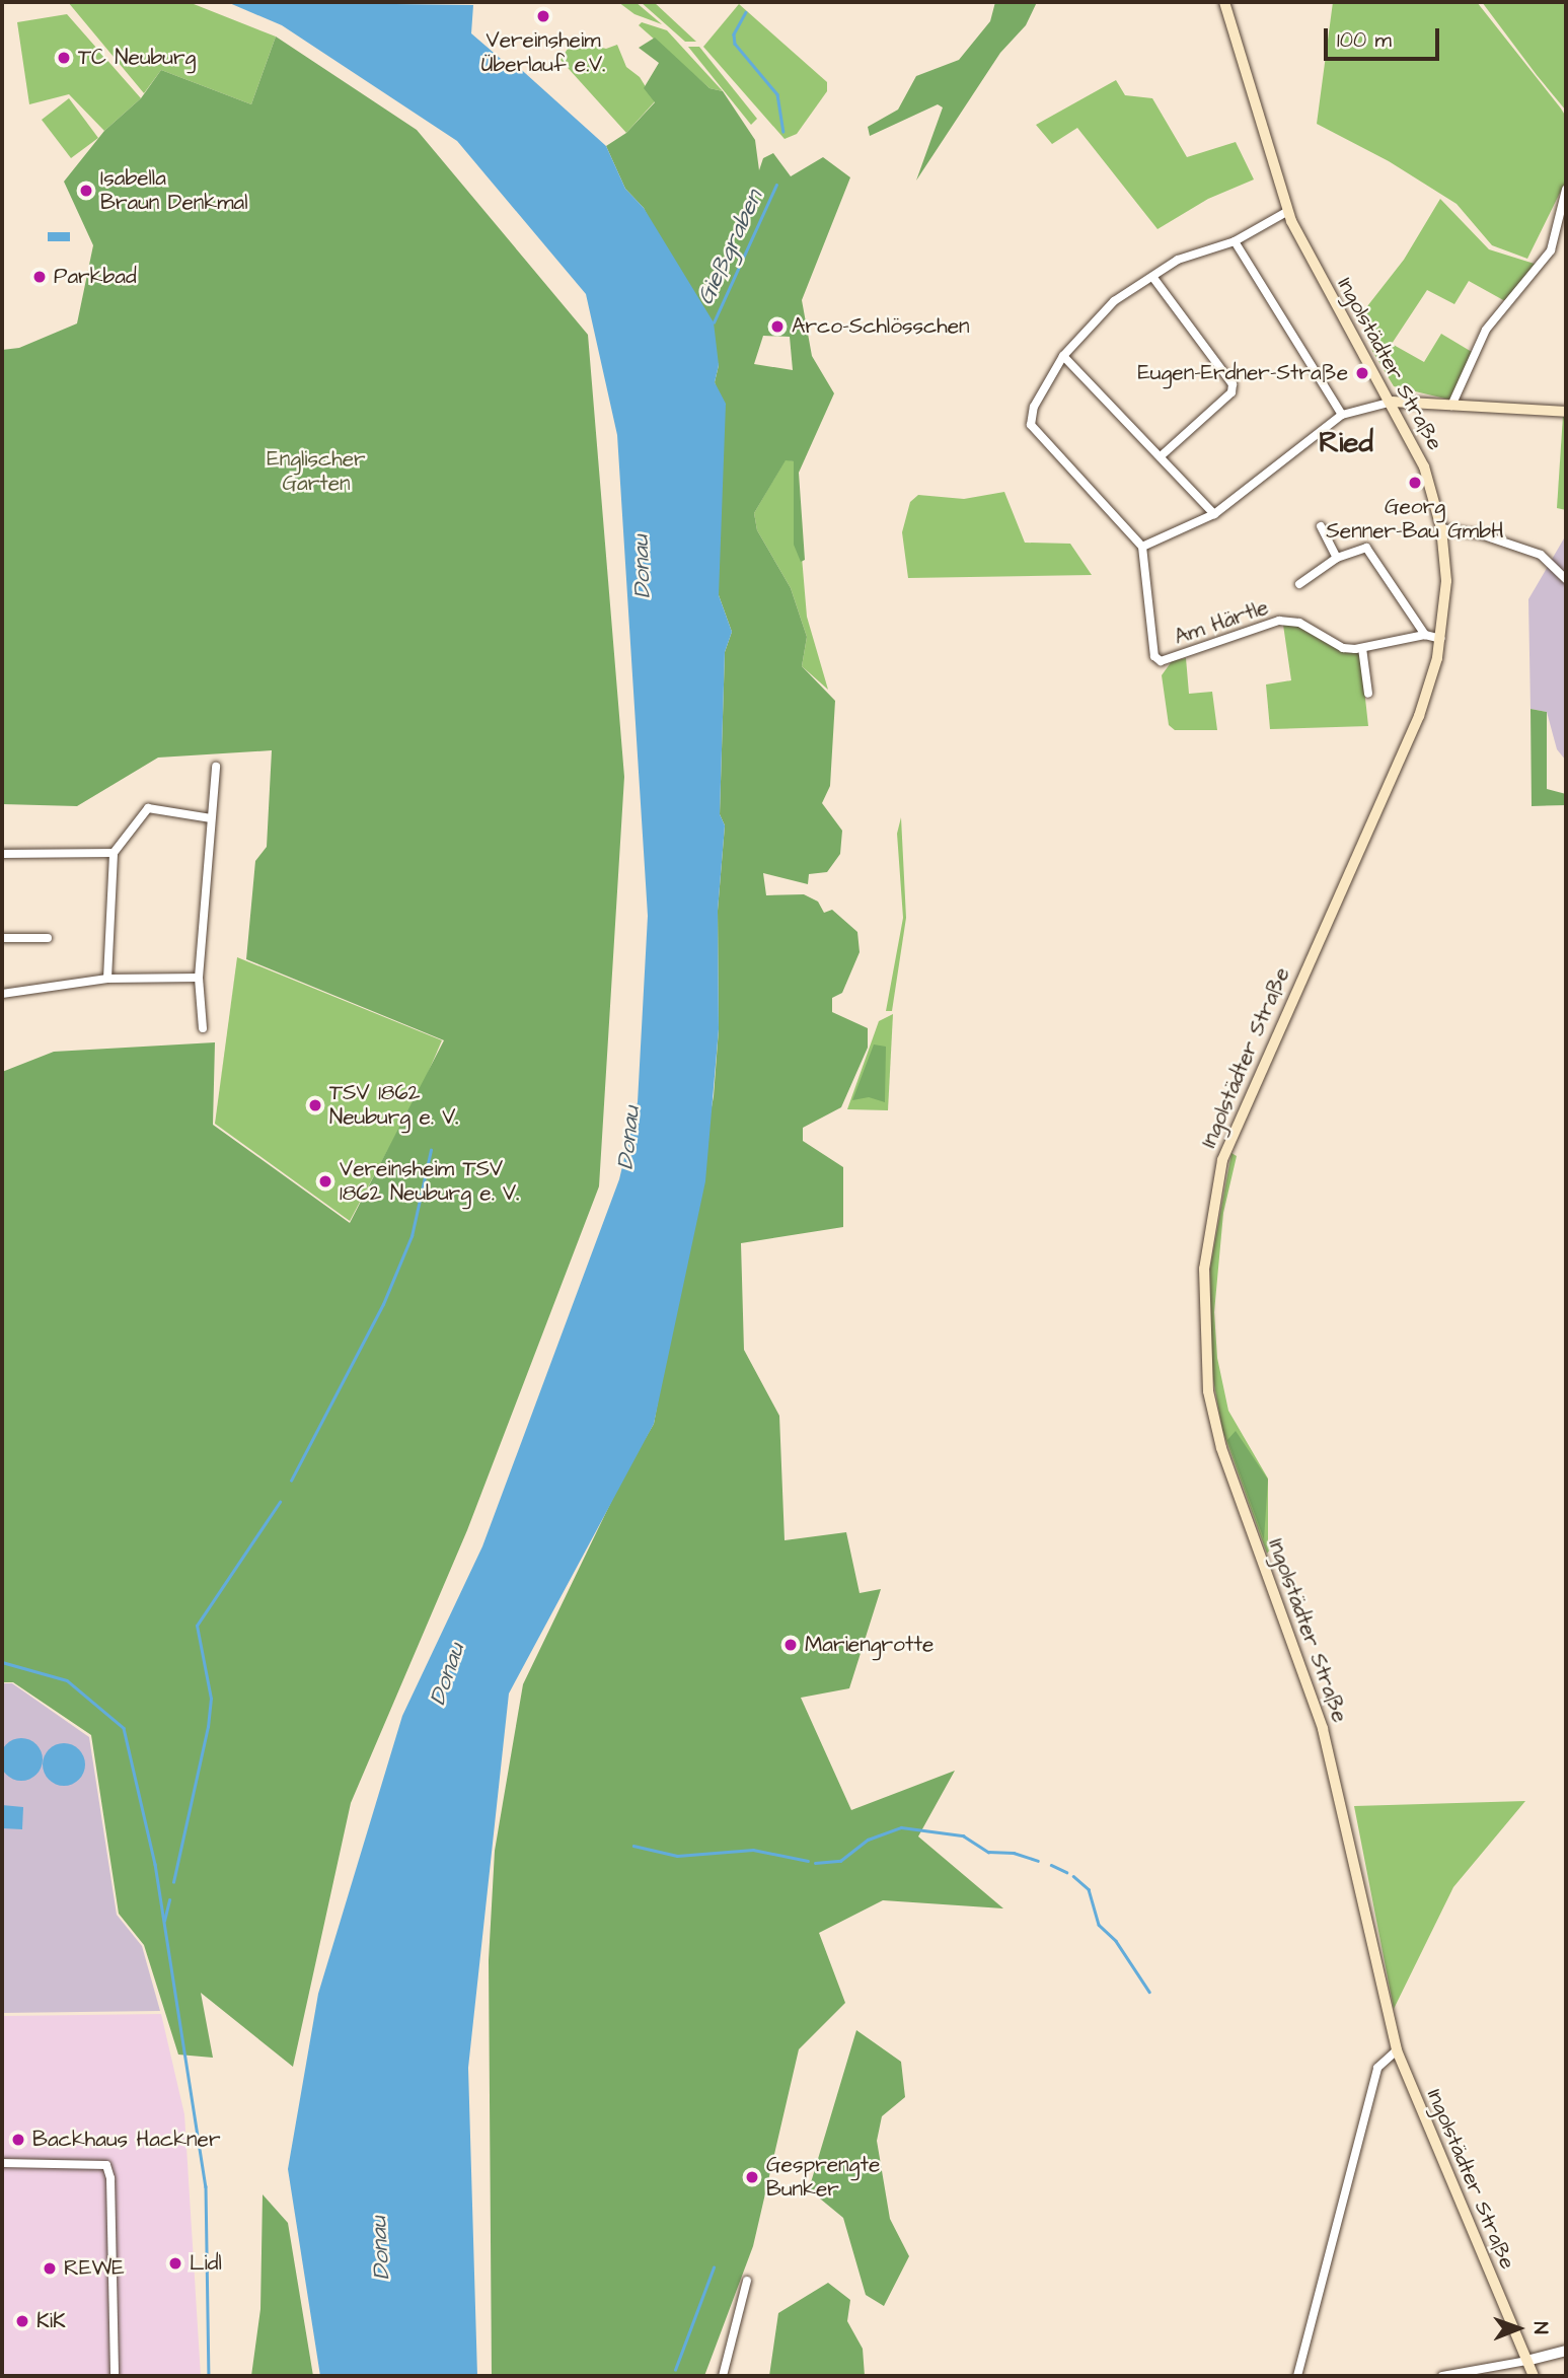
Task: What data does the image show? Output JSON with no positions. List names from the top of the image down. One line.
{"streets":{"main road":["Ingolstädter Straße"],"street":["Am Härtle"]},"crossings":[["Ingolstädter Straße","Am Härtle"]],"districts":["Ried"],"water":["Gießgraben","Donau"],"parks":["Englischer Garten"],"places":["Vereinsheim Überlauf e.V.","TC Neuburg","Isabella Braun Denkmal","Parkbad","Arco-Schlösschen","Eugen-Erdner-Straße","Georg Senner-Bau GmbH","TSV 1862 Neuburg e. V.","Vereinsheim TSV 1862 Neuburg e. V.","Mariengrotte","Backhaus Hackner","Gesprengte Bunker","Lidl","REWE","KiK"],"scale_bar":"100 m","north":"right"}
